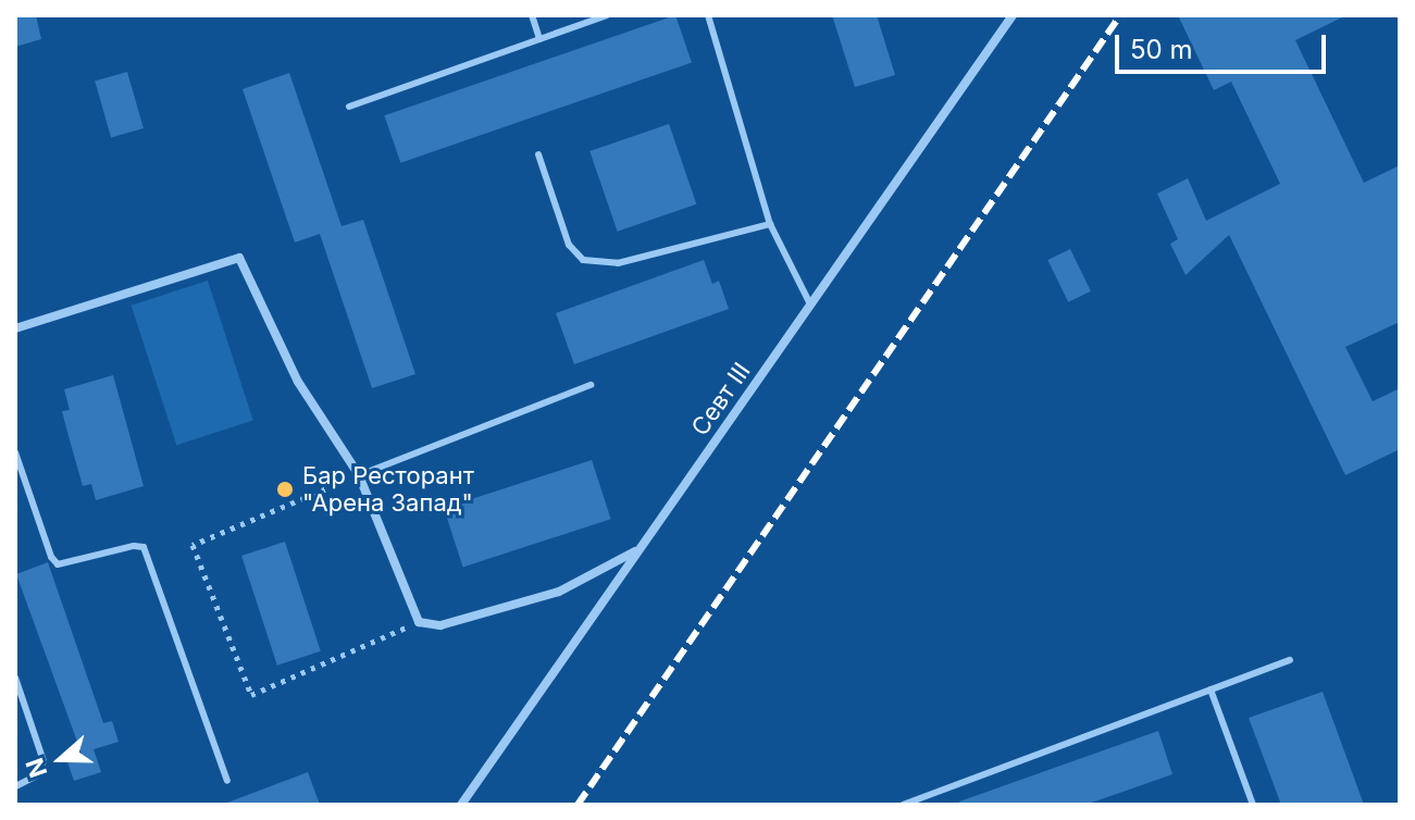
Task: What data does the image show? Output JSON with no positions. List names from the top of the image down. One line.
{"streets":{"street":["Севт III"]},"places":["Бар Ресторант \"Арена Запад\""],"scale_bar":"50 m","north":"left"}
